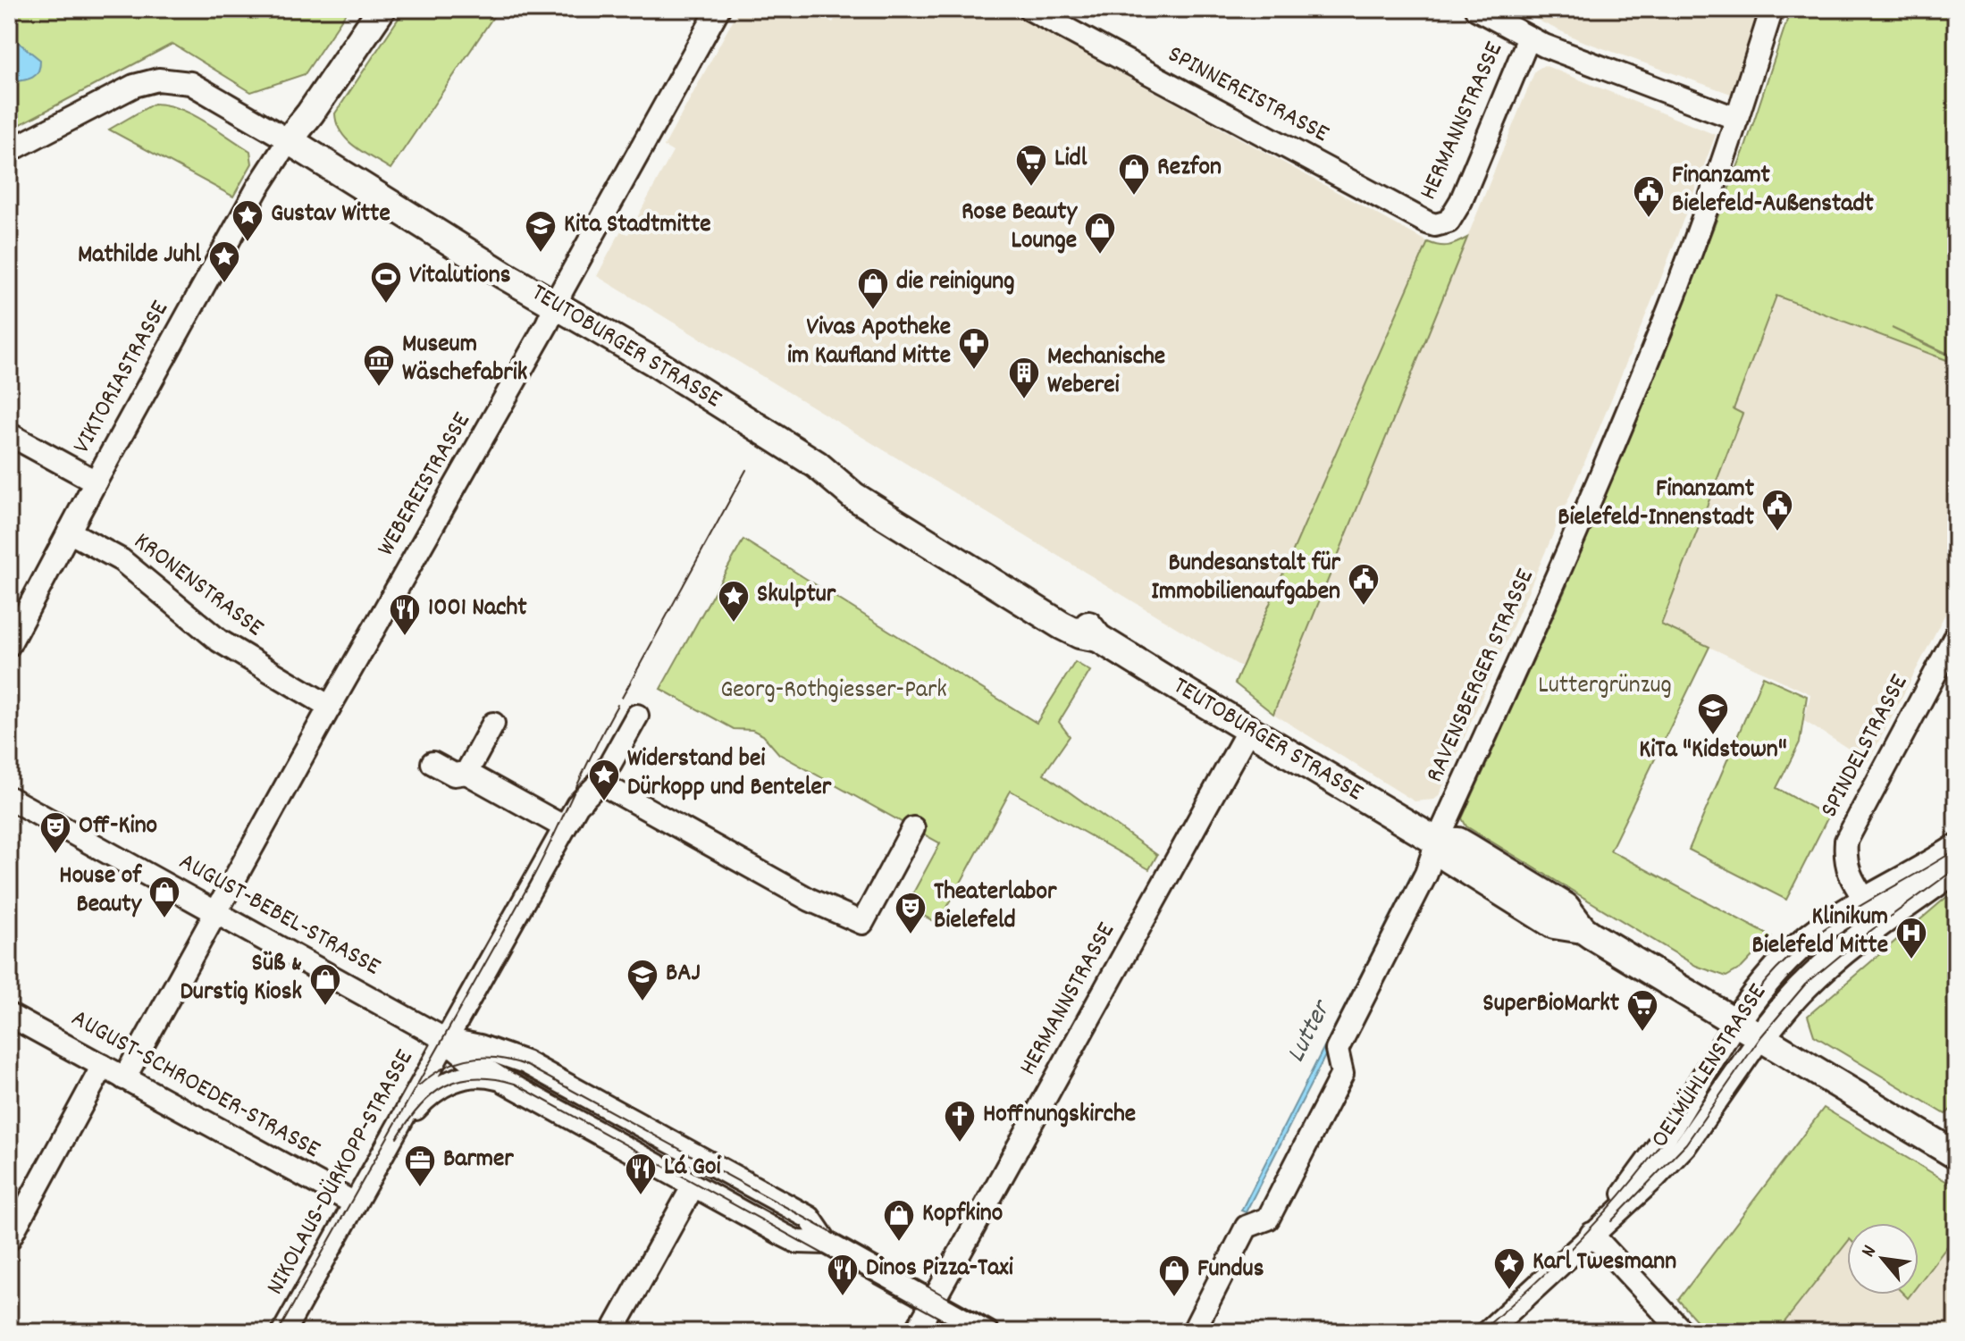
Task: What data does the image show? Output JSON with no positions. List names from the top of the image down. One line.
{"streets":{"street":["SPINNEREISTRASSE","HERMANNSTRASSE","TEUTOBURGER STRASSE","VIKTORIASTRASSE","WEBEREISTRASSE","KRONENSTRASSE","RAVENSBERGER STRASSE","SPINDELSTRASSE","AUGUST-BEBEL-STRASSE","OELMÜHLENSTRASSE","AUGUST-SCHROEDER-STRASSE","NIKOLAUS-DÜRKOPP-STRASSE"]},"crossings":[["SPINNEREISTRASSE","HERMANNSTRASSE"],["HERMANNSTRASSE","TEUTOBURGER STRASSE"],["HERMANNSTRASSE","AUGUST-BEBEL-STRASSE"],["TEUTOBURGER STRASSE","VIKTORIASTRASSE"],["TEUTOBURGER STRASSE","WEBEREISTRASSE"],["TEUTOBURGER STRASSE","RAVENSBERGER STRASSE"],["TEUTOBURGER STRASSE","OELMÜHLENSTRASSE"],["VIKTORIASTRASSE","KRONENSTRASSE"],["WEBEREISTRASSE","KRONENSTRASSE"],["WEBEREISTRASSE","AUGUST-BEBEL-STRASSE"],["WEBEREISTRASSE","AUGUST-SCHROEDER-STRASSE"],["SPINDELSTRASSE","OELMÜHLENSTRASSE"],["AUGUST-BEBEL-STRASSE","NIKOLAUS-DÜRKOPP-STRASSE"],["AUGUST-SCHROEDER-STRASSE","NIKOLAUS-DÜRKOPP-STRASSE"]],"water":["Lutter"],"parks":["Luttergrünzug","Georg-Rothgiesser-Park"],"places":{"supermarket":["Lidl","SuperBioMarkt"],"shop":["Rezfon","Rose Beauty Lounge","die reinigung","House of Beauty","Süß & Durstig Kiosk","Kopfkino","Fundus"],"public building":["Finanzamt Bielefeld-Außenstadt","Finanzamt Bielefeld-Innenstadt","Bundesanstalt für Immobilienaufgaben"],"place":["Gustav Witte","Mathilde Juhl","Skulptur","Widerstand bei Dürkopp und Benteler","Karl Twesmann"],"school or university":["Kita Stadtmitte","KiTa \"Kidstown\"","BAJ"],"sports":["Vitalutions"],"pharmacy":["Vivas Apotheke im Kaufland Mitte"],"museum":["Museum Wäschefabrik"],"building":["Mechanische Weberei"],"restaurant":["1001 Nacht","Lá Goi","Dinos Pizza-Taxi"],"theatre":["Off-Kino","Theaterlabor Bielefeld"],"hospital":["Klinikum Bielefeld Mitte"],"church":["Hoffnungskirche"],"office":["Barmer"]},"north":"top left"}
